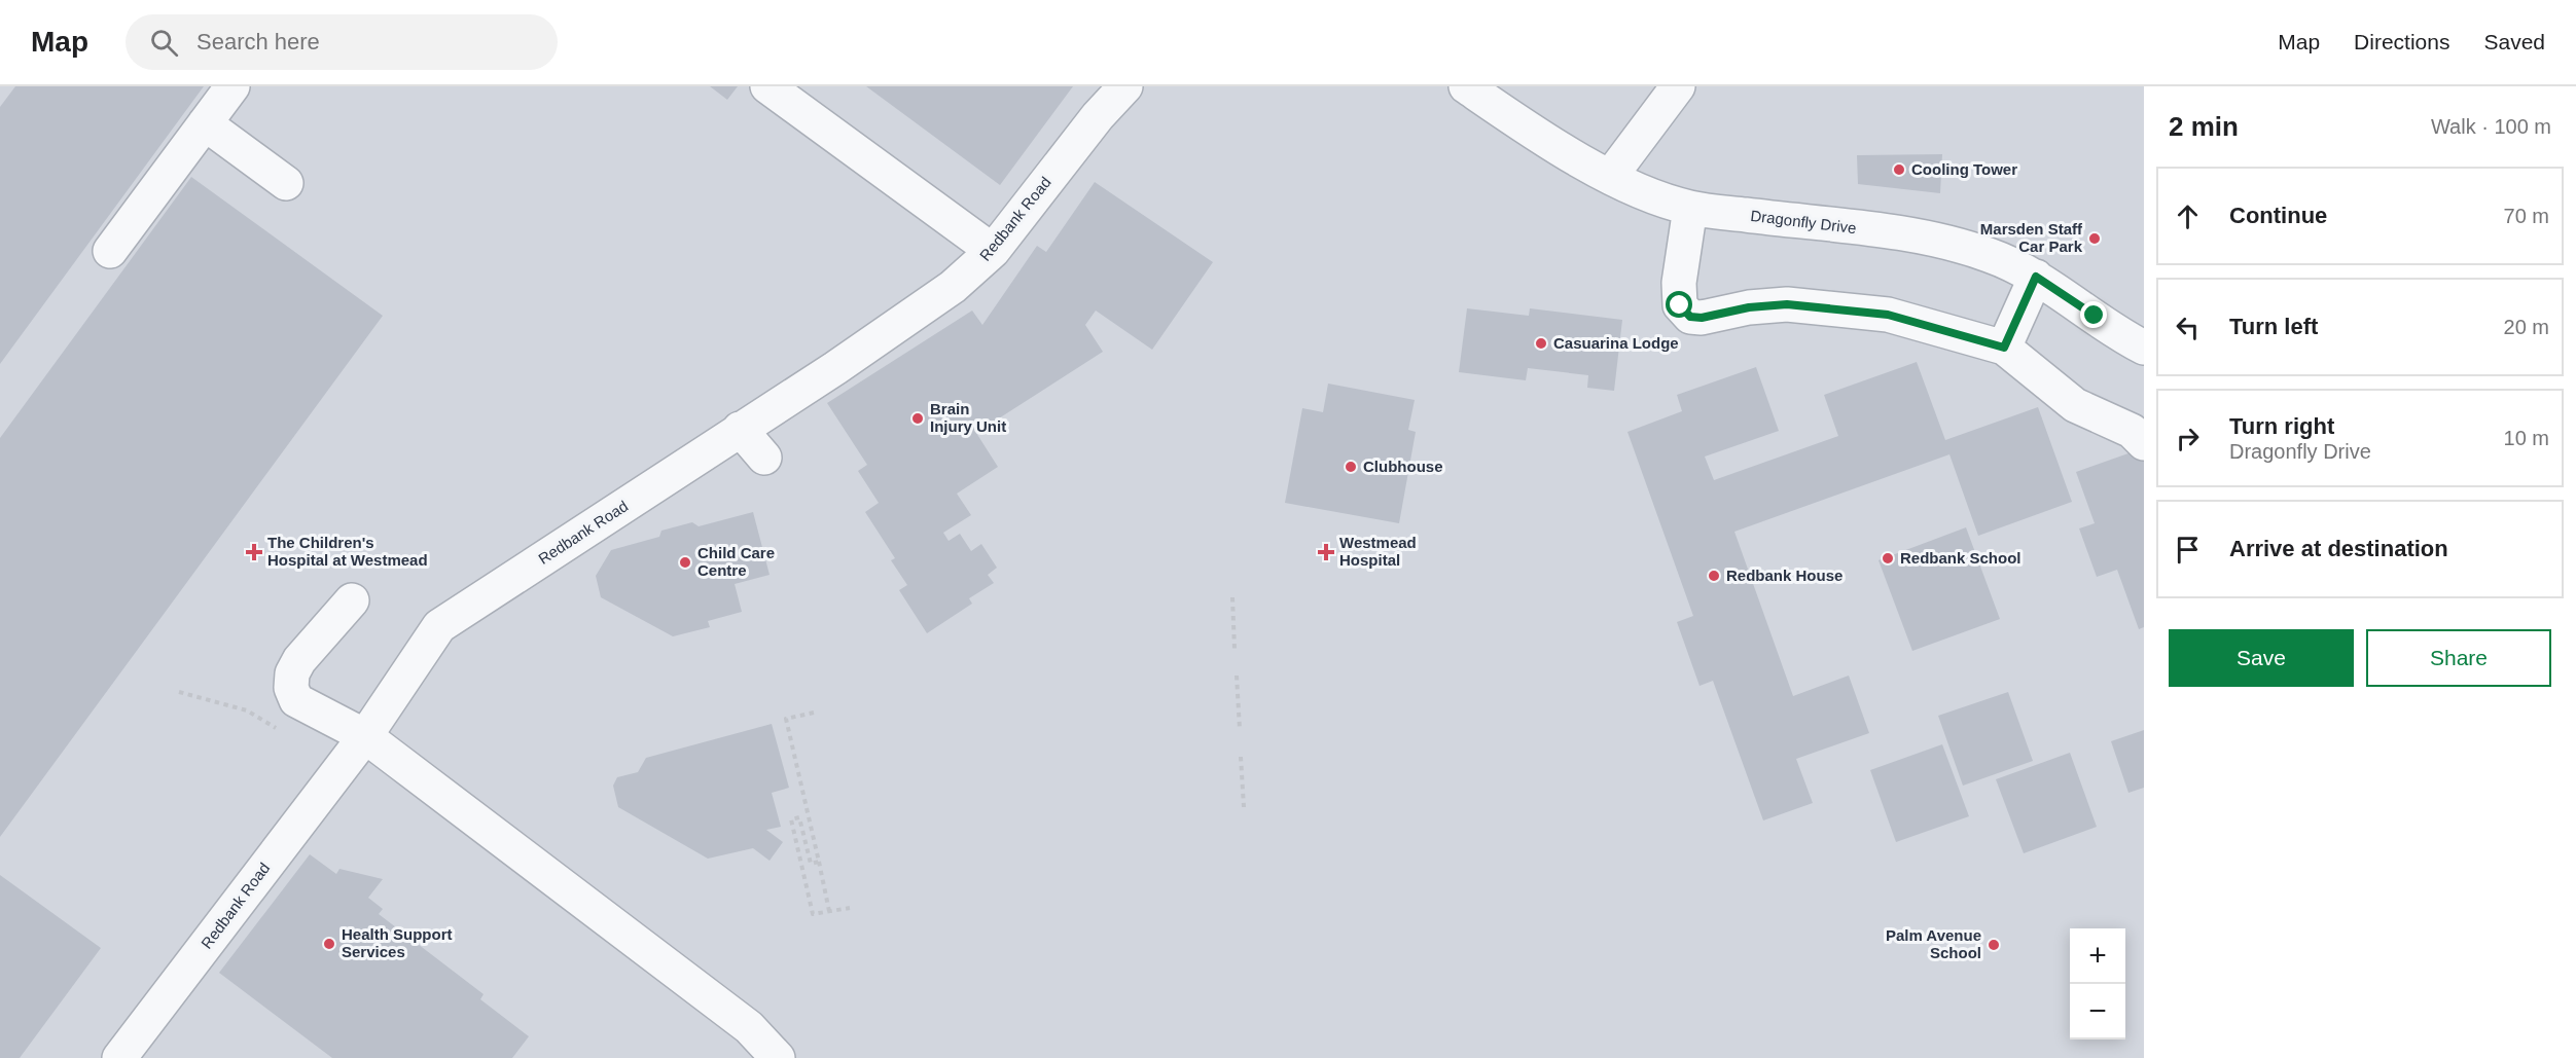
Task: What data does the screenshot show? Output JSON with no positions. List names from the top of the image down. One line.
{"streets":{"street":["Redbank Road","Dragonfly Drive"]},"places":{"other":["Cooling Tower","Marsden Staff Car Park","Casuarina Lodge","Brain Injury Unit","Clubhouse","Redbank School","Child Care Centre","Redbank House","Health Support Services","Palm Avenue School"],"health":["The Children's Hospital at Westmead","Westmead Hospital"]},"page":{"header":"Map","search":"Search here","nav":["Map","Directions","Saved"],"heading":["2 min","Walk · 100 m"],"list":[["Continue","70 m"],["Turn left","20 m"],["Turn right","Dragonfly Drive","10 m"],"Arrive at destination"],"buttons":["Save","Share"],"map_buttons":["+","−"]}}
